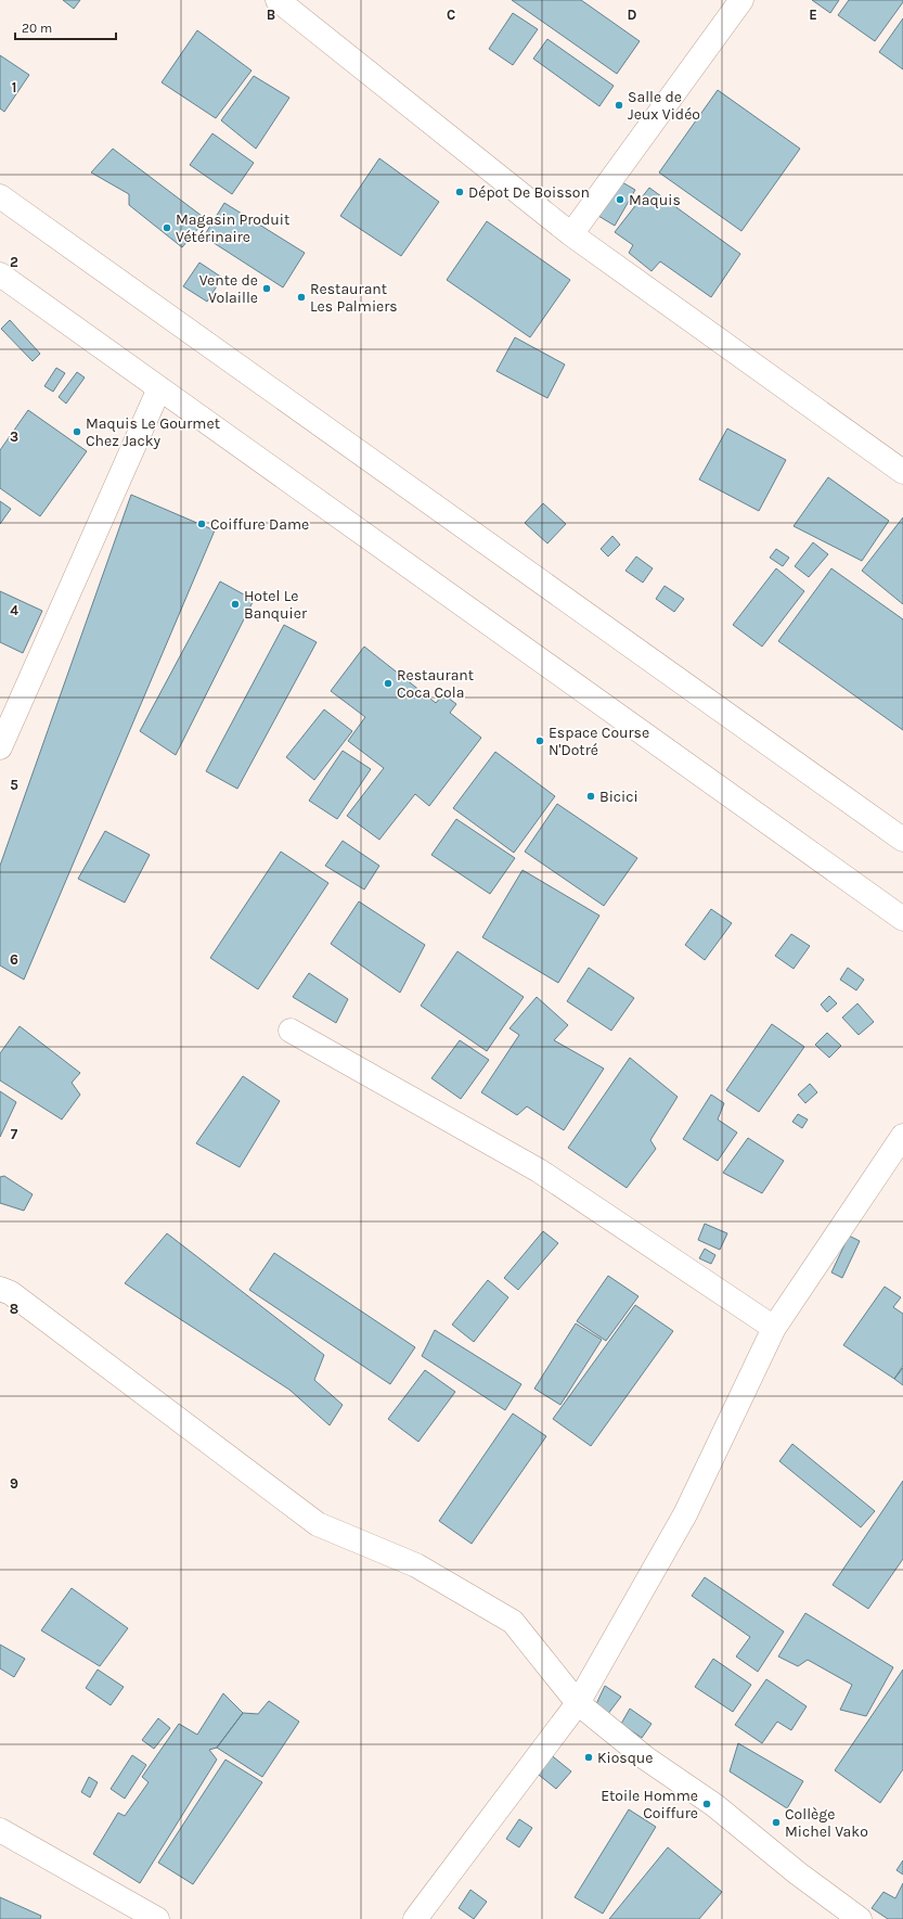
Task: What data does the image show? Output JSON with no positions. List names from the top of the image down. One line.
{"places":["Salle de Jeux Vidéo","Dépot De Boisson","Maquis","Magasin Produit Vétérinaire","Vente de Volaille","Restaurant Les Palmiers","Maquis Le Gourmet Chez Jacky","Coiffure Dame","Hotel Le Banquier","Restaurant Coca Cola","Espace Course N'Dotré","Bicici","Kiosque","Etoile Homme Coiffure","Collège Michel Vako"],"scale_bar":"20 m","grid":{"columns":["B","C","D","E"],"rows":["1","2","3","4","5","6","7","8","9"]}}
